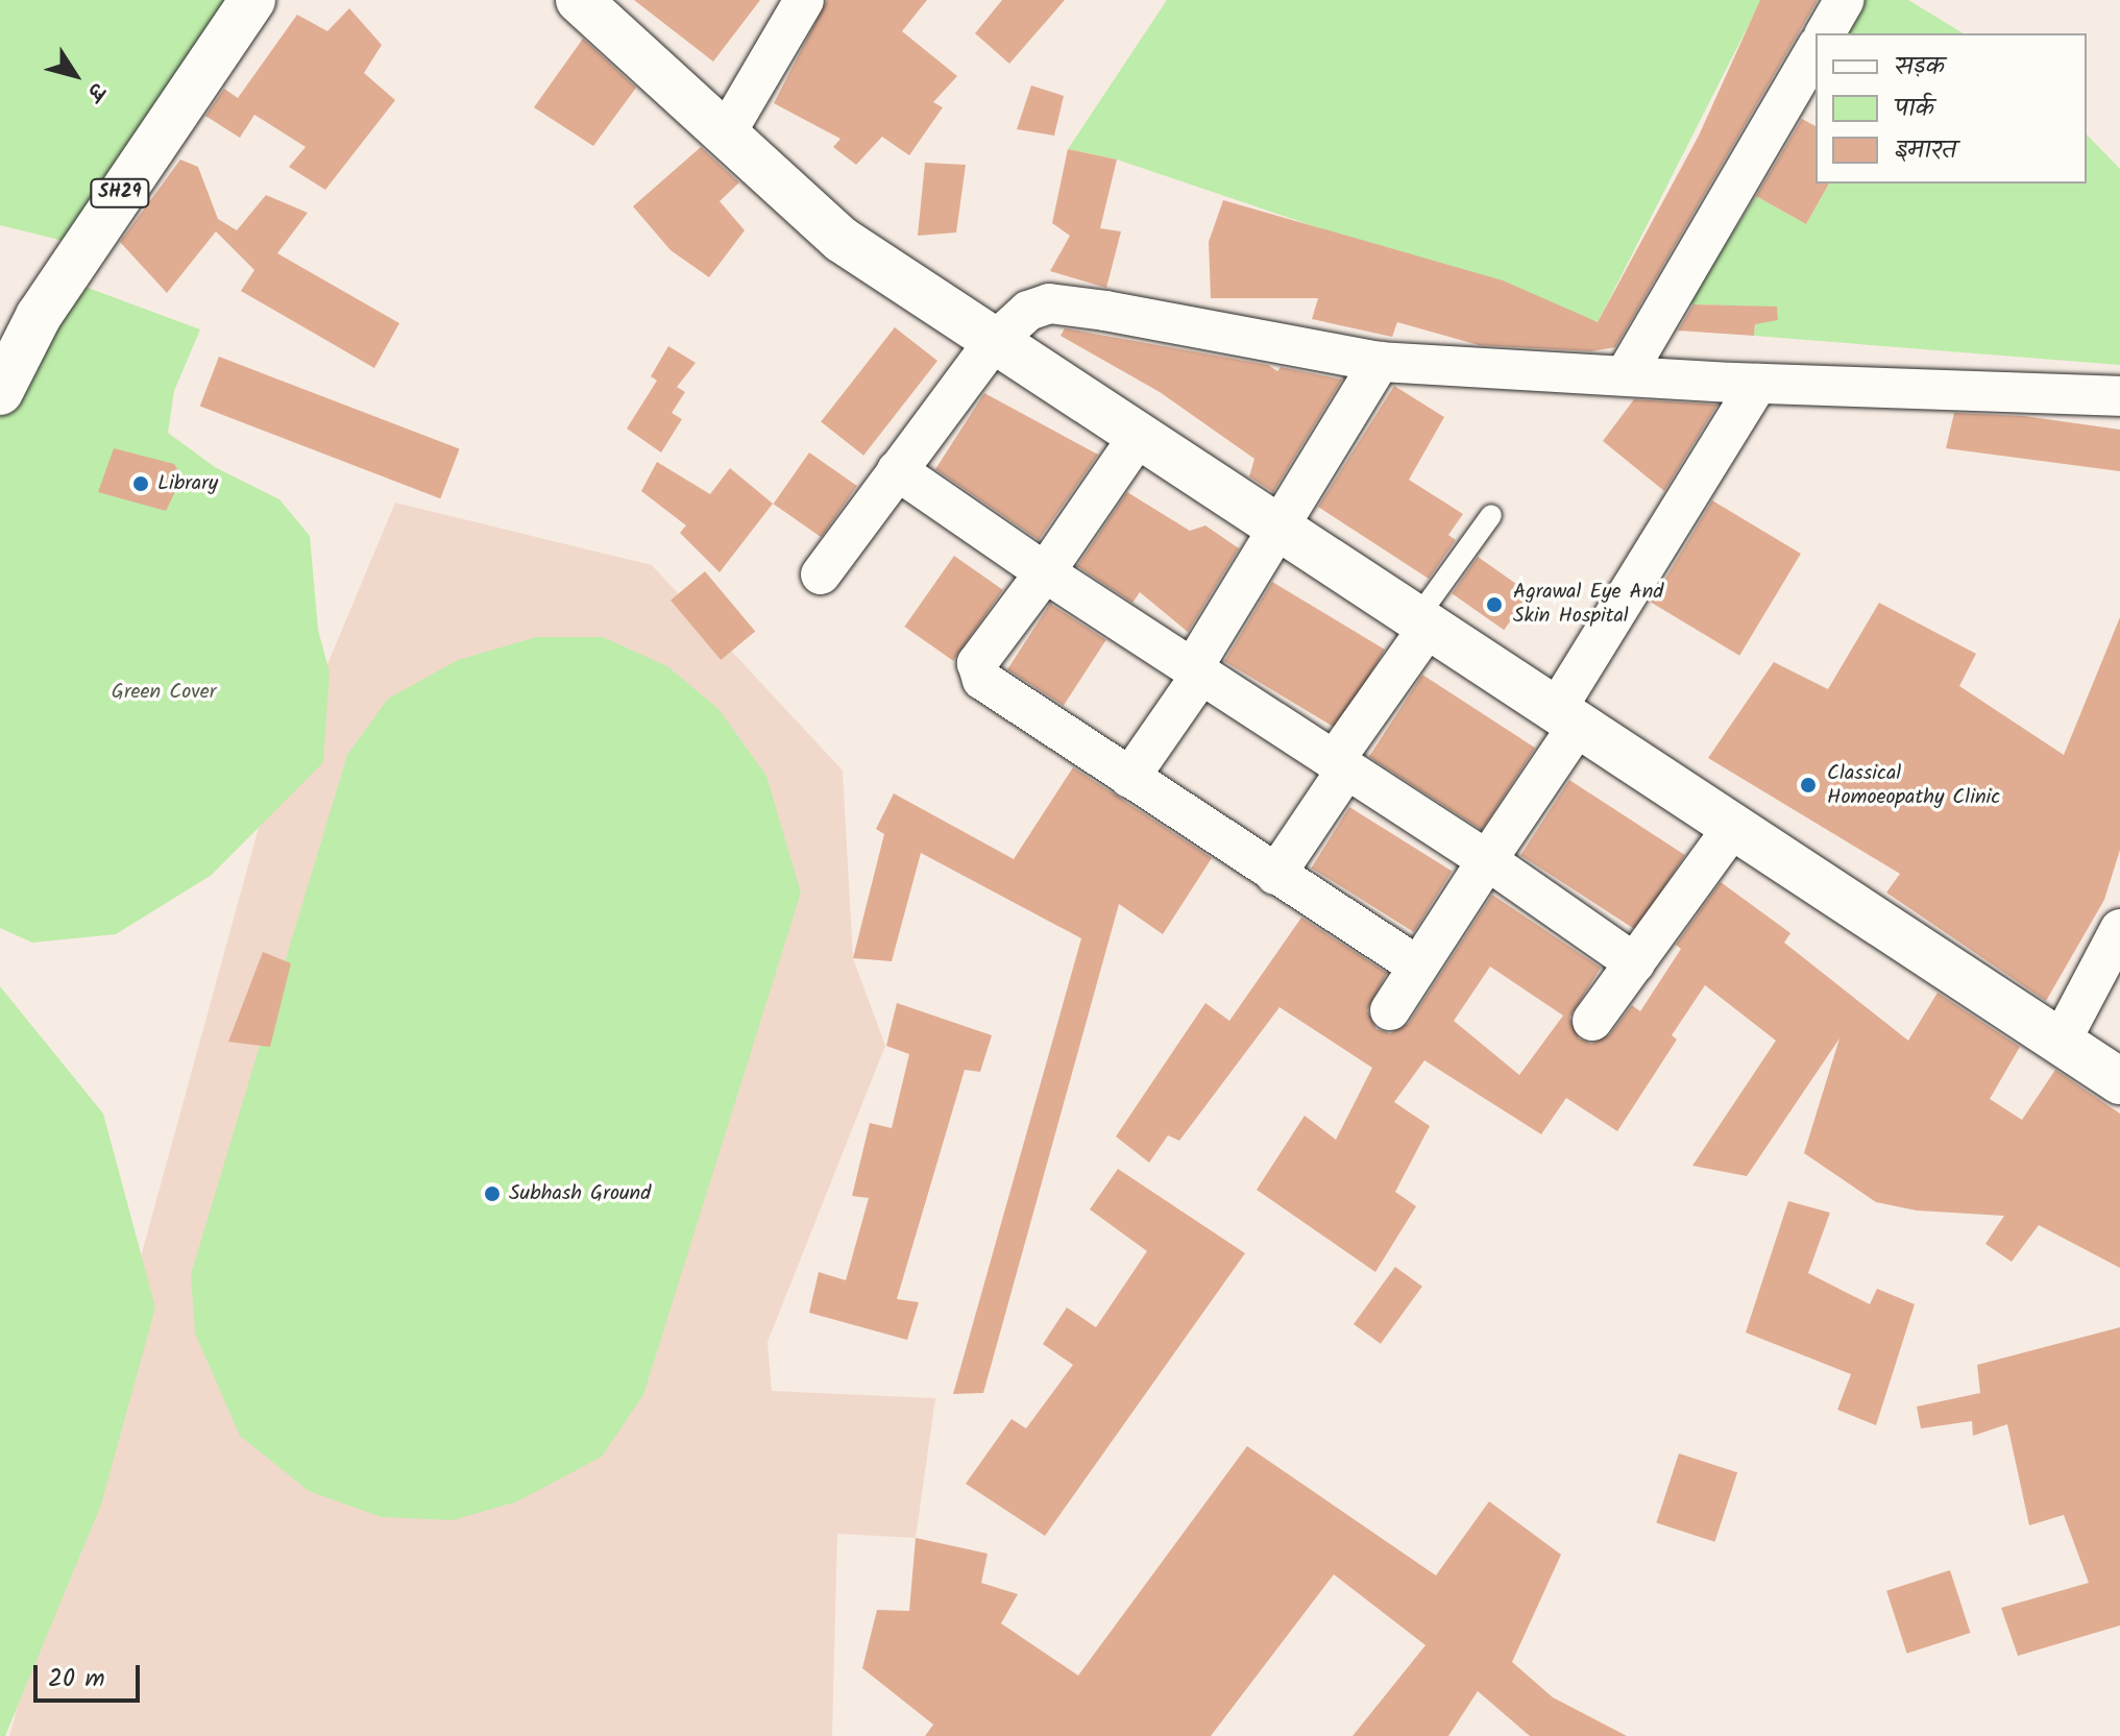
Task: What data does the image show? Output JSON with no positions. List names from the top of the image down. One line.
{"streets":{"street":["SH29"]},"parks":["Green Cover"],"places":["Library","Agrawal Eye And Skin Hospital","Classical Homoeopathy Clinic","Subhash Ground"],"legend":["सड़क","पार्क","इमारत"],"scale_bar":"20 m","north":"bottom right"}
